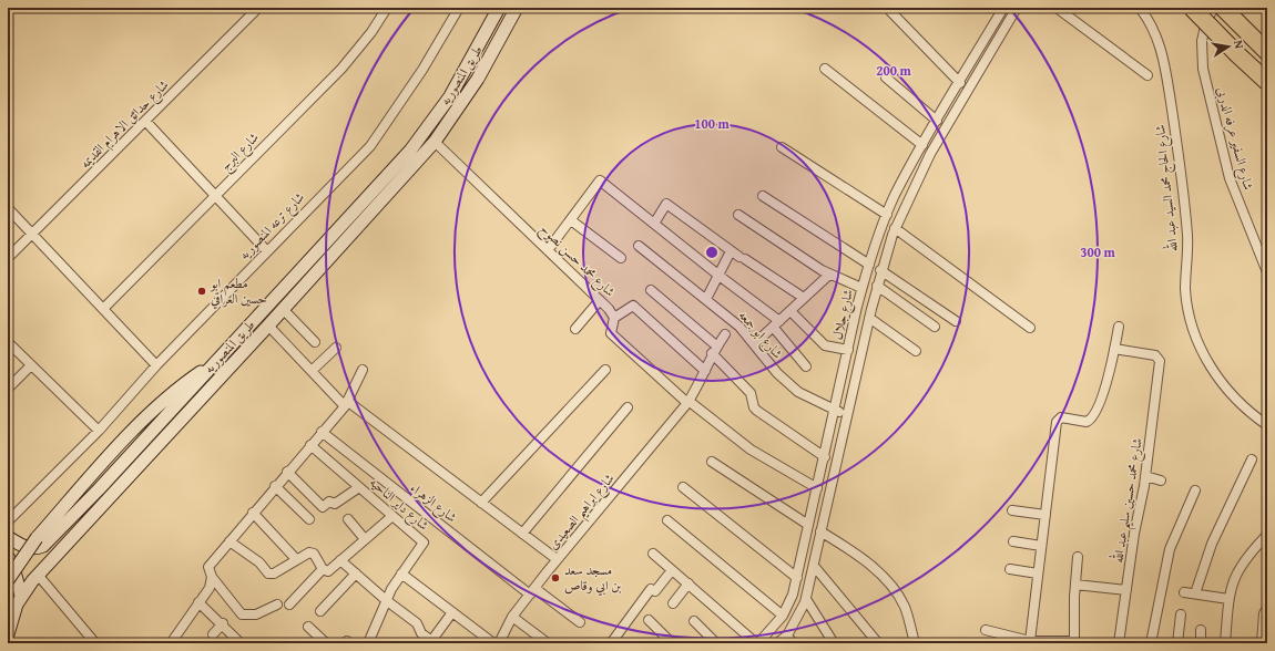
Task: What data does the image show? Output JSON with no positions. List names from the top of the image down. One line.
{"streets":{"main road":["طريق المنصوريه"],"street":["شارع حدائق الاهرام القديمه","شارع السفير عرفه الدربى","شارع البرج","شارع الحاج محمد السيد عبد الله","شارع ترعه المنصوريه","شارع محمد حسن نصوح","شارع جلال","شارع ابو جمعه","شارع محمد حسين سليم عبد الله","شارع الزهراء","شارع داير الناحيه","شارع ابراهيم الصعيدى"]},"crossings":[["طريق المنصوريه","شارع محمد حسن نصوح"],["شارع محمد حسن نصوح","شارع جلال"],["شارع محمد حسن نصوح","شارع ابراهيم الصعيدى"],["شارع جلال","شارع ابو جمعه"],["شارع الزهراء","شارع ابراهيم الصعيدى"]],"places":["مطعم ابو حسين العراقي","مسجد سعد بن ابي وقاص"],"north":"right","rings":["200 m","100 m","300 m"]}
